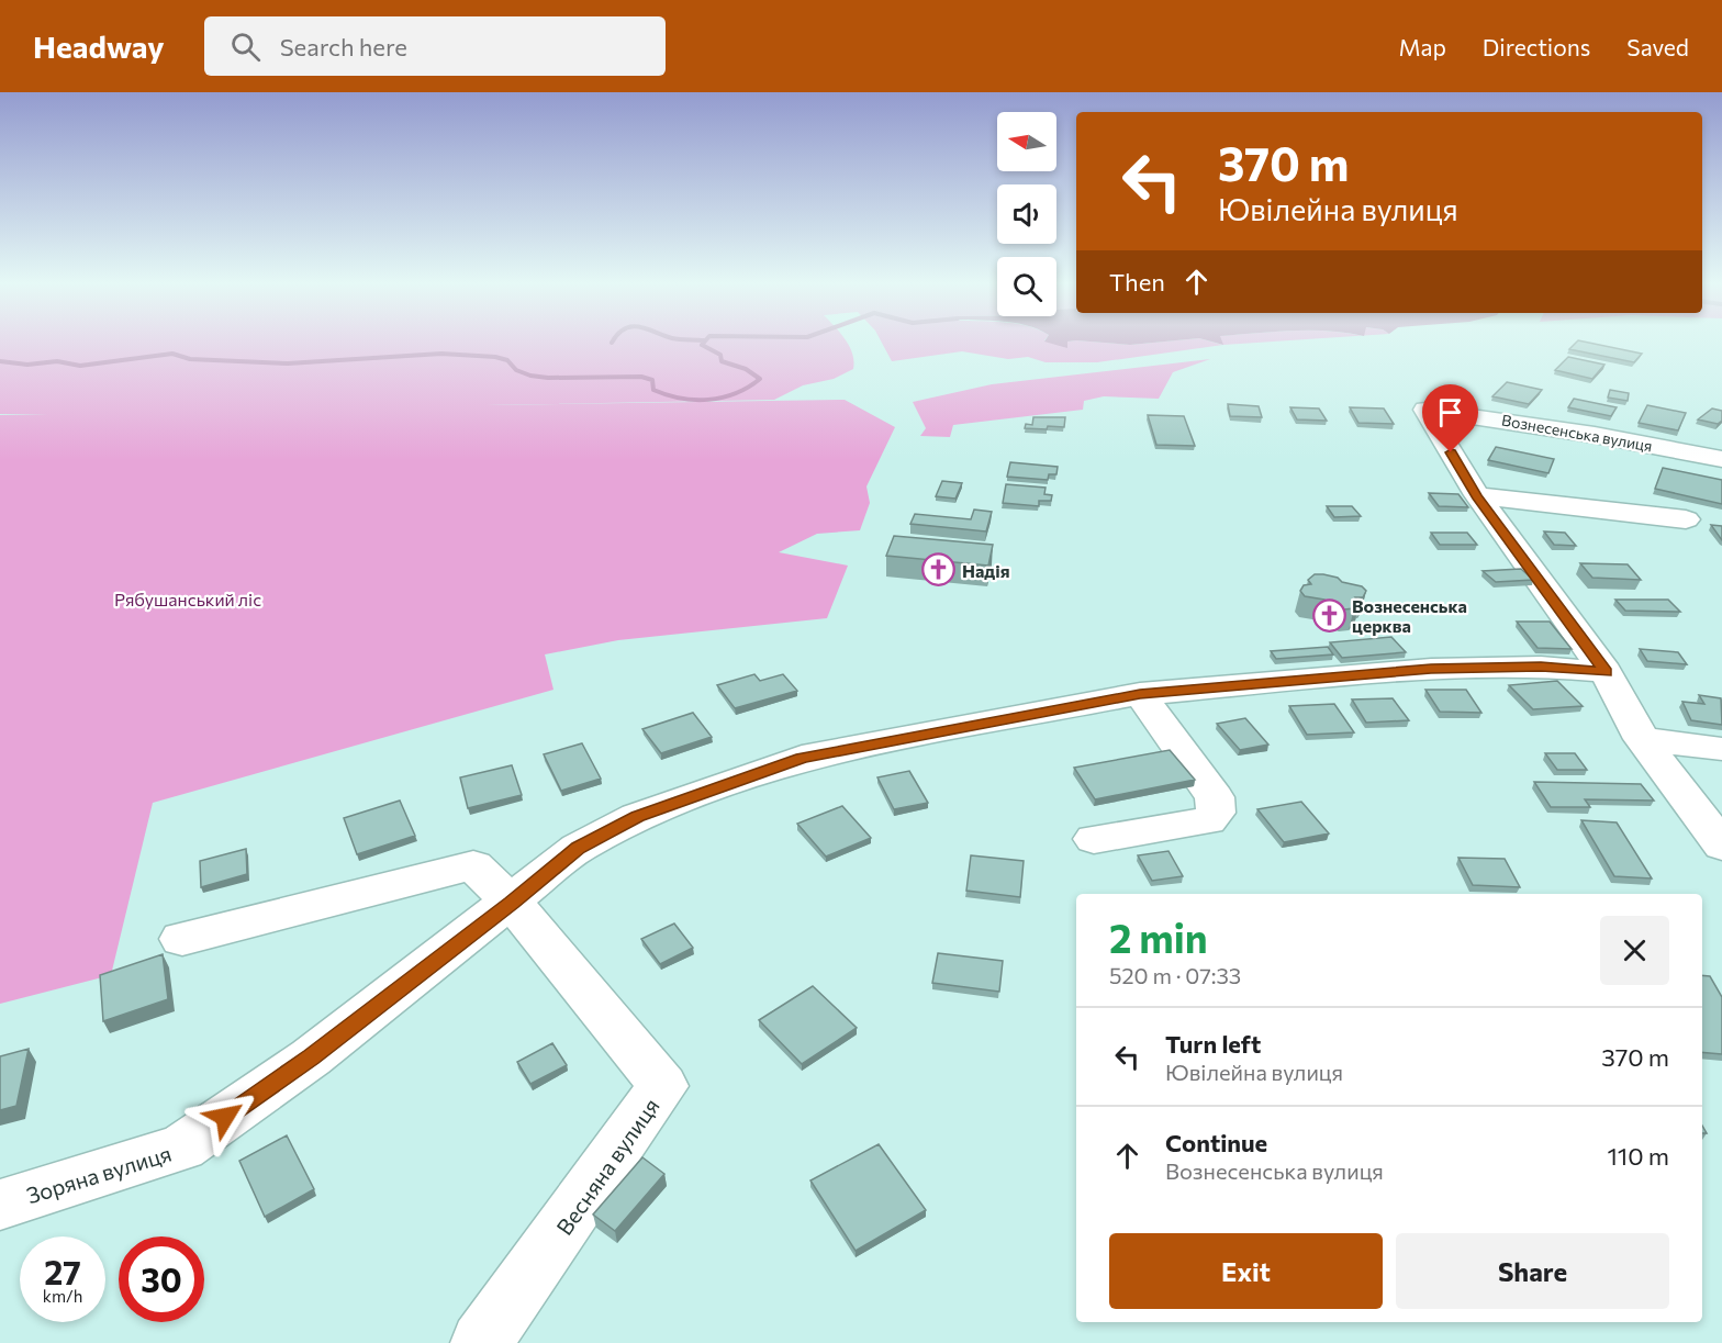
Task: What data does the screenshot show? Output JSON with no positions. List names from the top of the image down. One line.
{"streets":{"street":["Вознесенська вулиця","Весняна вулиця","Зоряна вулиця"]},"crossings":[["Весняна вулиця","Зоряна вулиця"]],"parks":["Рябушанський ліс"],"places":{"church":["Надія","Вознесенська церква"]},"north":"left","page":{"header":"Headway","search":"Search here","nav":["Map","Directions","Saved"],"turn":["370 m","Ювілейна вулиця"],"then":"Then","heading":["2 min","520 m · 07:33"],"list":[{"name":"Turn left","note":"Ювілейна вулиця","value":"370 m"},{"name":"Continue","note":"Вознесенська вулиця","value":"110 m"}],"buttons":["Exit","Share"],"speed":"27 km/h","limit":"30"}}
